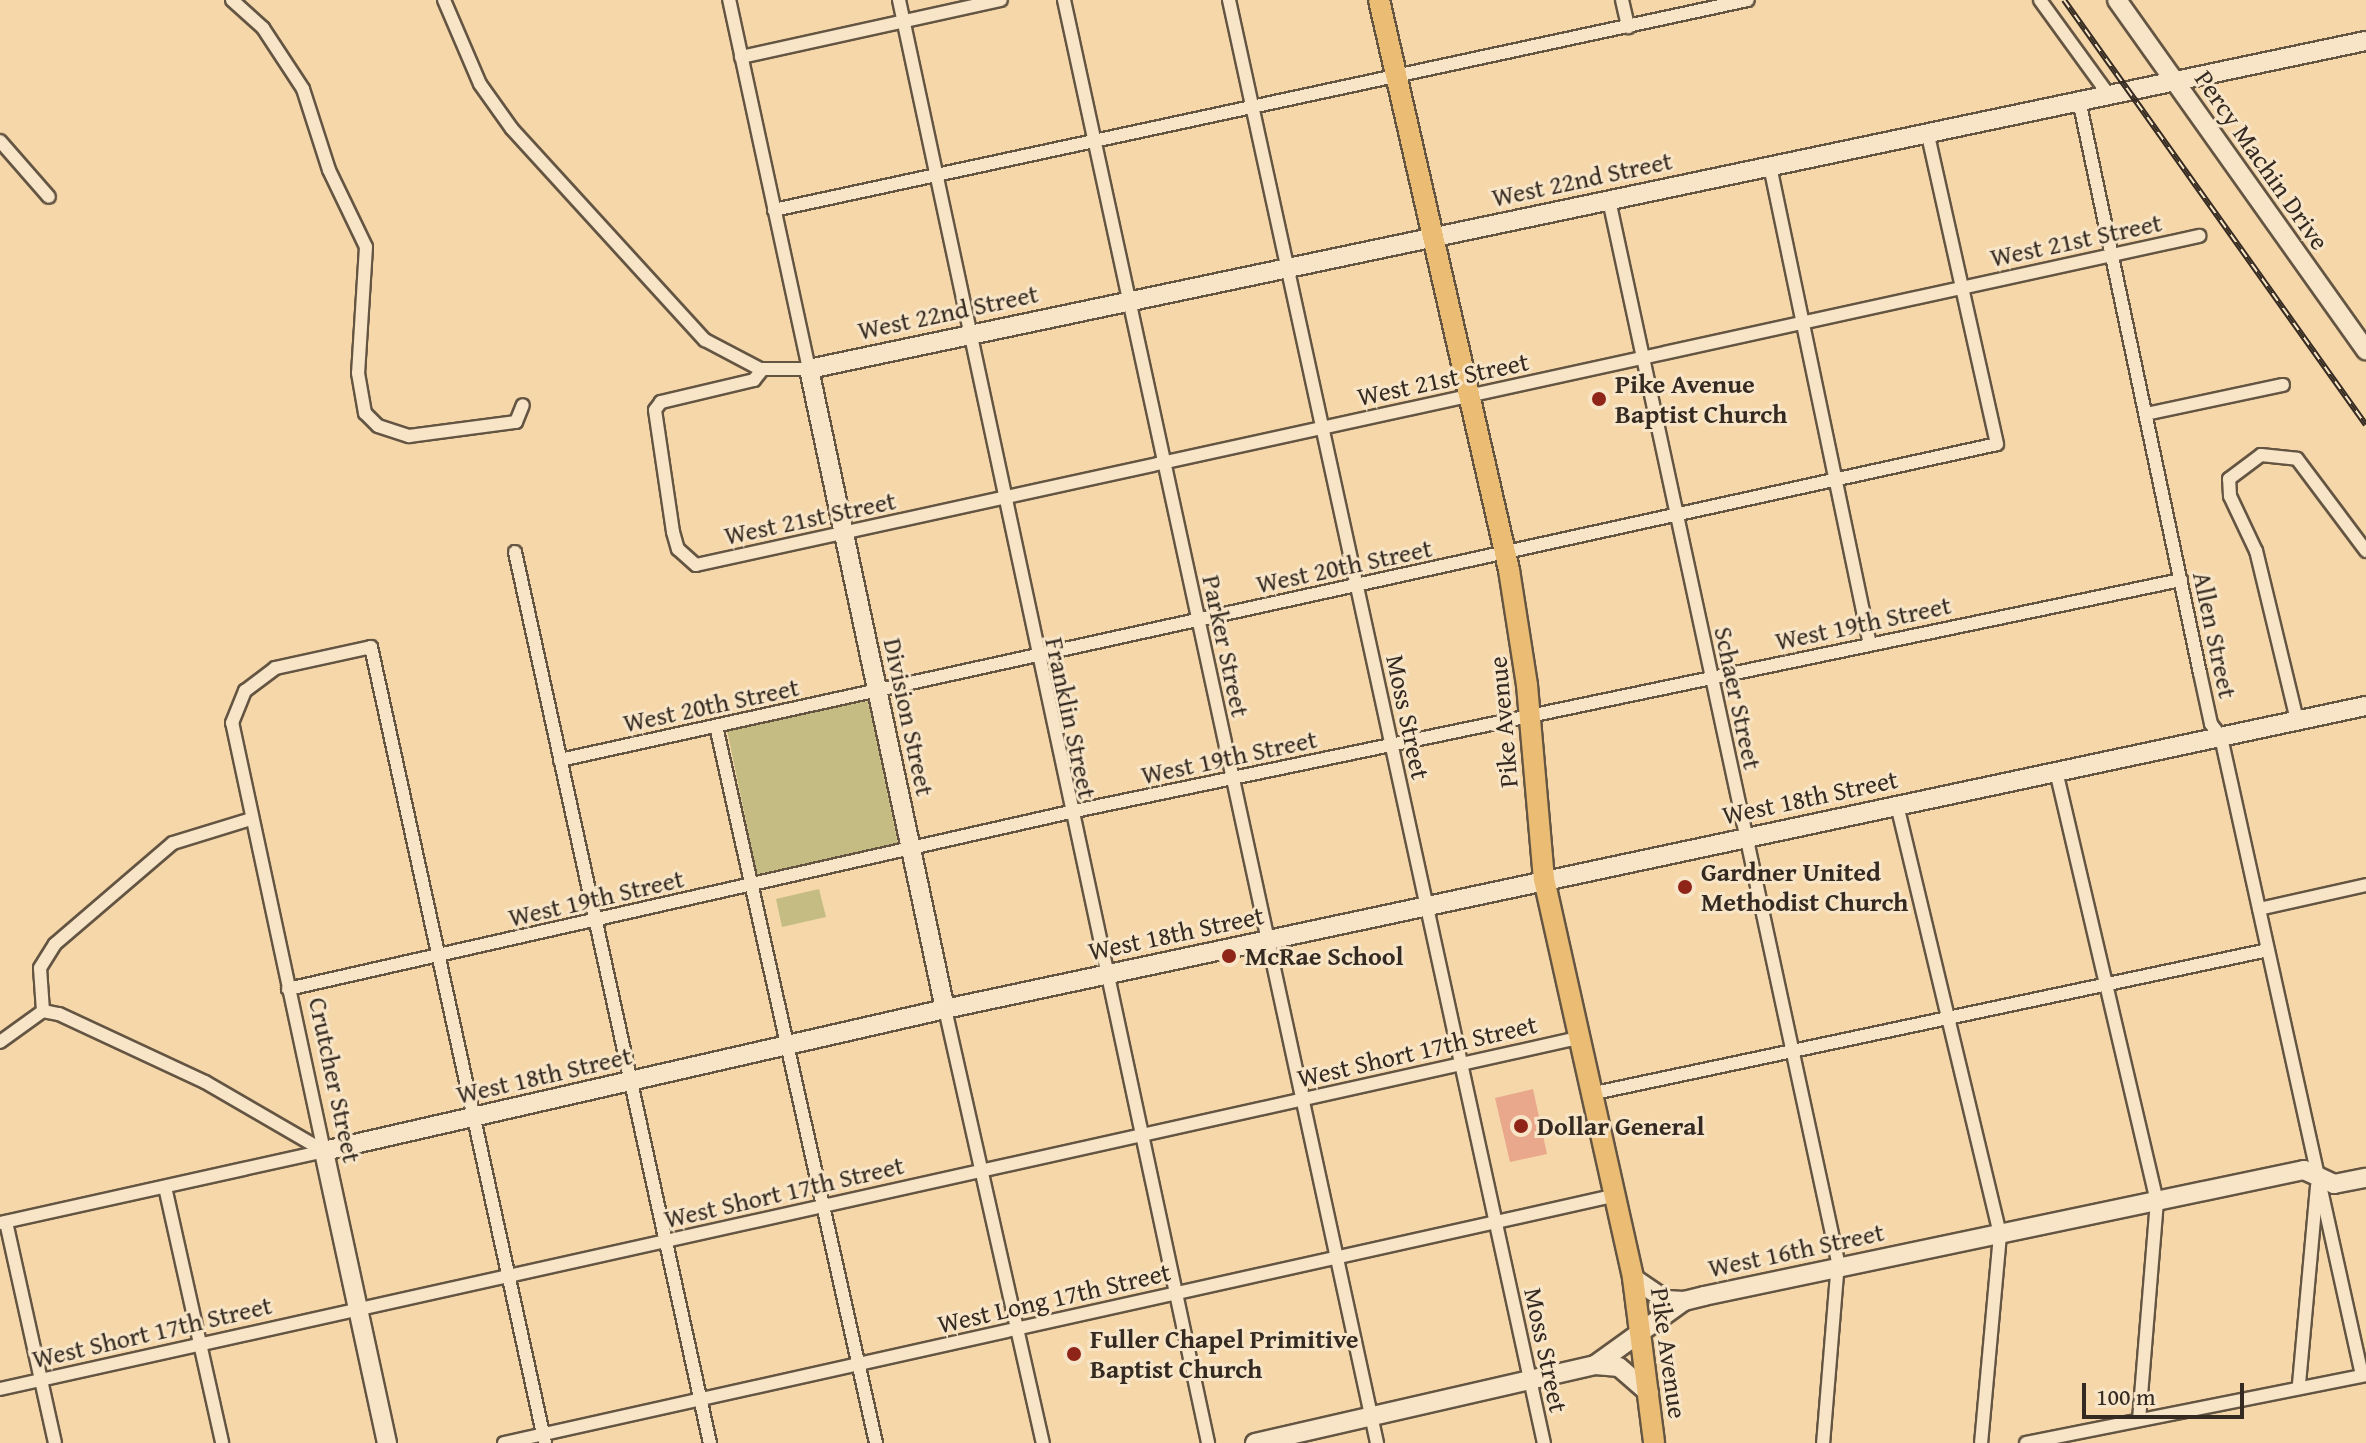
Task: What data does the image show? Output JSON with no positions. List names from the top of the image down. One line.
{"streets":{"main road":["Pike Avenue"],"street":["Percy Machin Drive","West 22nd Street","West 21st Street","West 20th Street","West 19th Street","Allen Street","Parker Street","Schaer Street","Division Street","Moss Street","Franklin Street","West 18th Street","West Short 17th Street","Crutcher Street","West 16th Street","West Long 17th Street"]},"crossings":[["Percy Machin Drive","West 22nd Street"],["West 22nd Street","Allen Street"],["West 22nd Street","Parker Street"],["West 22nd Street","Schaer Street"],["West 22nd Street","Division Street"],["West 22nd Street","Moss Street"],["West 22nd Street","Franklin Street"],["West 22nd Street","Pike Avenue"],["West 21st Street","West 20th Street"],["West 21st Street","Allen Street"],["West 21st Street","Parker Street"],["West 21st Street","Schaer Street"],["West 21st Street","Division Street"],["West 21st Street","Moss Street"],["West 21st Street","Franklin Street"],["West 21st Street","Pike Avenue"],["West 20th Street","Parker Street"],["West 20th Street","Schaer Street"],["West 20th Street","Division Street"],["West 20th Street","Moss Street"],["West 20th Street","Franklin Street"],["West 20th Street","Pike Avenue"],["West 19th Street","Allen Street"],["West 19th Street","Parker Street"],["West 19th Street","Schaer Street"],["West 19th Street","Division Street"],["West 19th Street","Moss Street"],["West 19th Street","Franklin Street"],["West 19th Street","Pike Avenue"],["West 19th Street","Crutcher Street"],["Allen Street","West 18th Street"],["Allen Street","West 16th Street"],["Parker Street","West 18th Street"],["Parker Street","West Short 17th Street"],["Parker Street","West 16th Street"],["Parker Street","West Long 17th Street"],["Schaer Street","West 18th Street"],["Schaer Street","West 16th Street"],["Division Street","West 18th Street"],["Division Street","West Short 17th Street"],["Division Street","West Long 17th Street"],["Moss Street","West 18th Street"],["Moss Street","West Short 17th Street"],["Moss Street","West 16th Street"],["Moss Street","West Long 17th Street"],["Franklin Street","West 18th Street"],["Franklin Street","West Short 17th Street"],["Franklin Street","West Long 17th Street"],["Pike Avenue","West 18th Street"],["Pike Avenue","West Short 17th Street"],["Pike Avenue","West 16th Street"],["Pike Avenue","West Long 17th Street"],["West 18th Street","Crutcher Street"],["West Short 17th Street","Crutcher Street"]],"places":["Pike Avenue Baptist Church","Gardner United Methodist Church","McRae School","Dollar General","Fuller Chapel Primitive Baptist Church"],"scale_bar":"100 m"}
